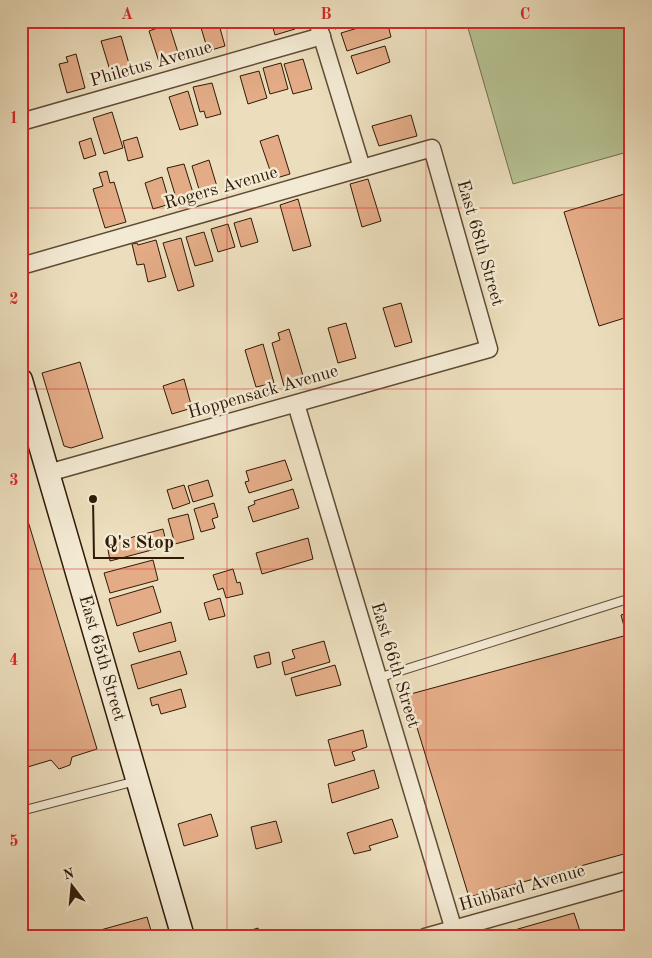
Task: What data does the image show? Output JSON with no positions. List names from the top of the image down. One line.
{"streets":{"street":["Philetus Avenue","Rogers Avenue","East 68th Street","Hoppensack Avenue","East 65th Street","East 66th Street","Hubbard Avenue"]},"crossings":[["Rogers Avenue","East 68th Street"],["East 68th Street","Hoppensack Avenue"],["Hoppensack Avenue","East 65th Street"],["Hoppensack Avenue","East 66th Street"],["East 66th Street","Hubbard Avenue"]],"places":["Q's Stop"],"north":"top","grid":{"columns":["A","B","C"],"rows":["1","2","3","4","5"]}}
